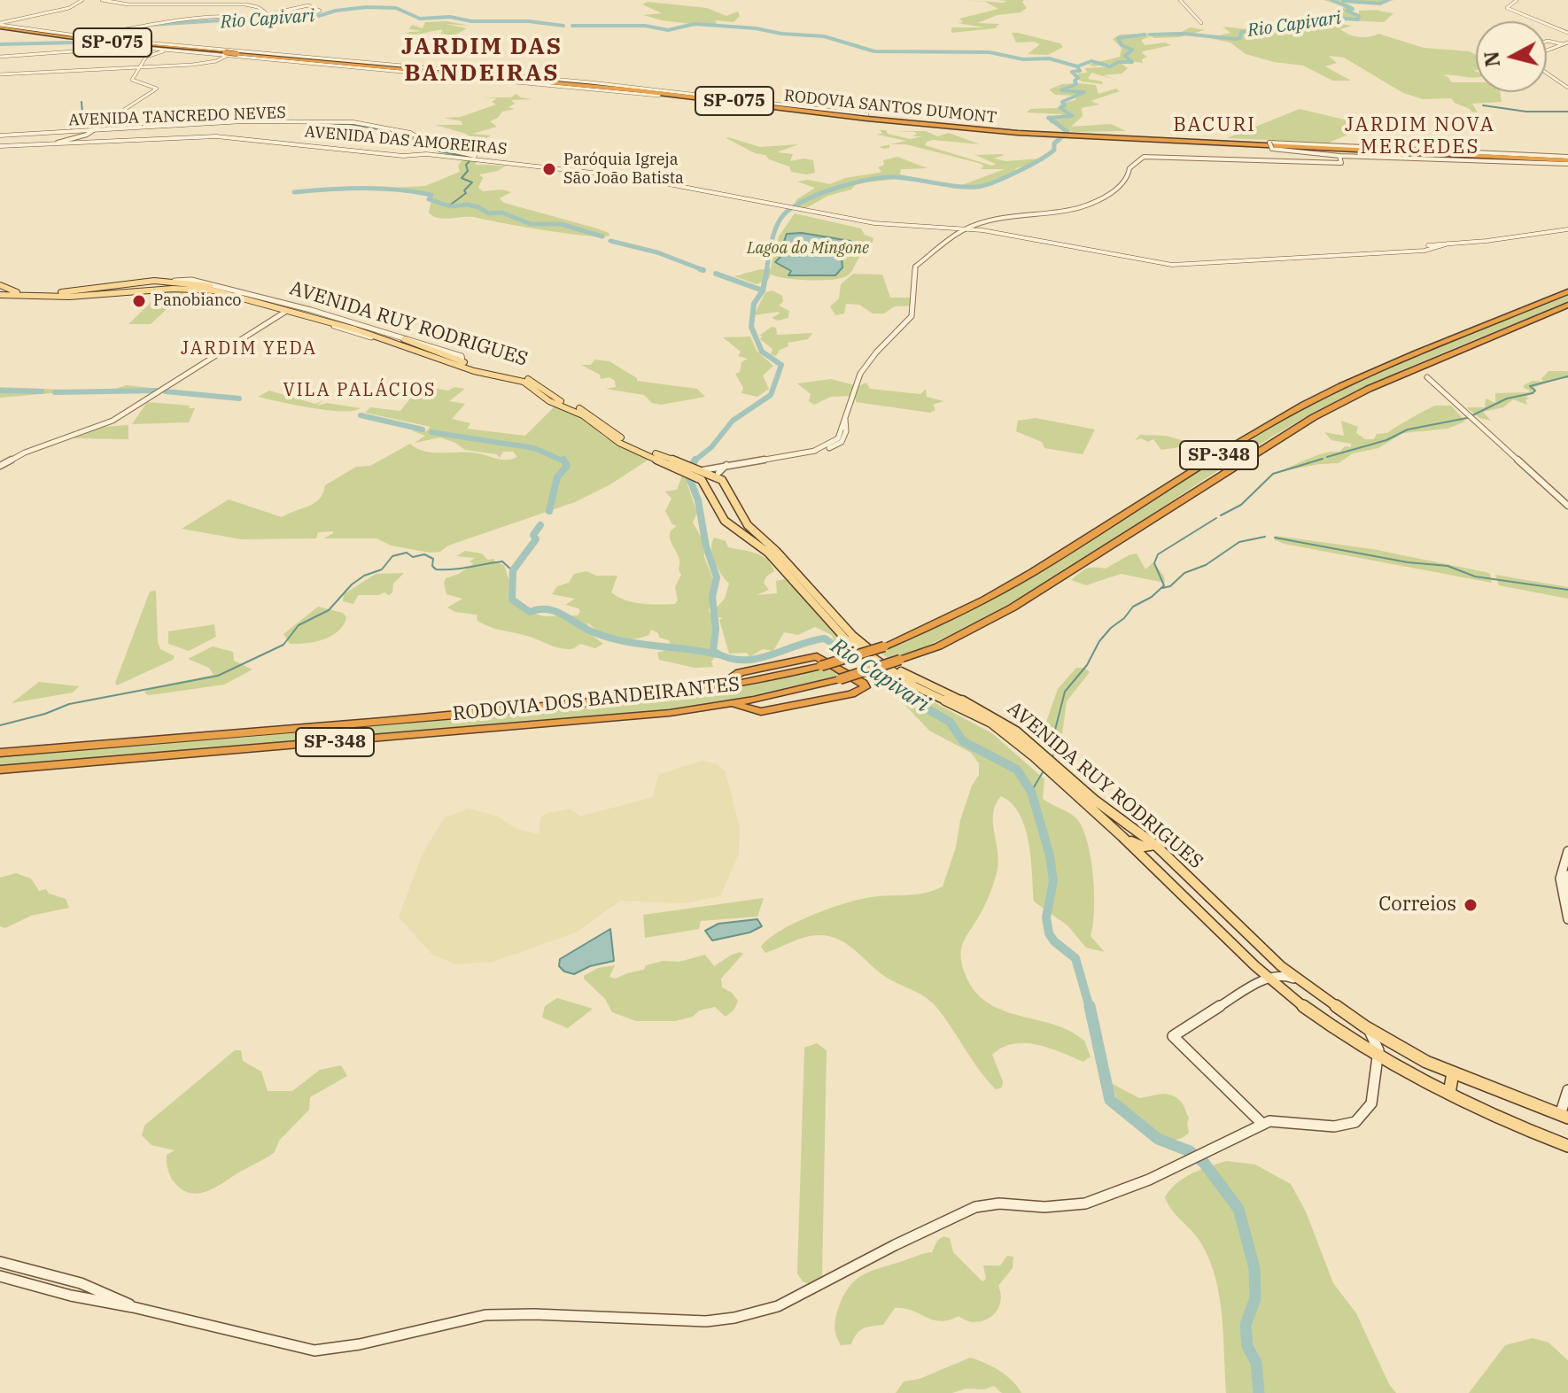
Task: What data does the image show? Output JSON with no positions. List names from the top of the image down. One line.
{"streets":{"highway":["SP-075","RODOVIA SANTOS DUMONT","SP-348","RODOVIA DOS BANDEIRANTES"],"main road":["AVENIDA TANCREDO NEVES","AVENIDA DAS AMOREIRAS","AVENIDA RUY RODRIGUES"]},"crossings":[["AVENIDA TANCREDO NEVES","AVENIDA DAS AMOREIRAS"]],"districts":["JARDIM DAS BANDEIRAS","BACURI","JARDIM NOVA MERCEDES","JARDIM YEDA","VILA PALÁCIOS"],"water":["Rio Capivari"],"parks":["Lagoa do Mingone"],"places":["Paróquia Igreja São João Batista","Panobianco","Correios"],"north":"left"}
